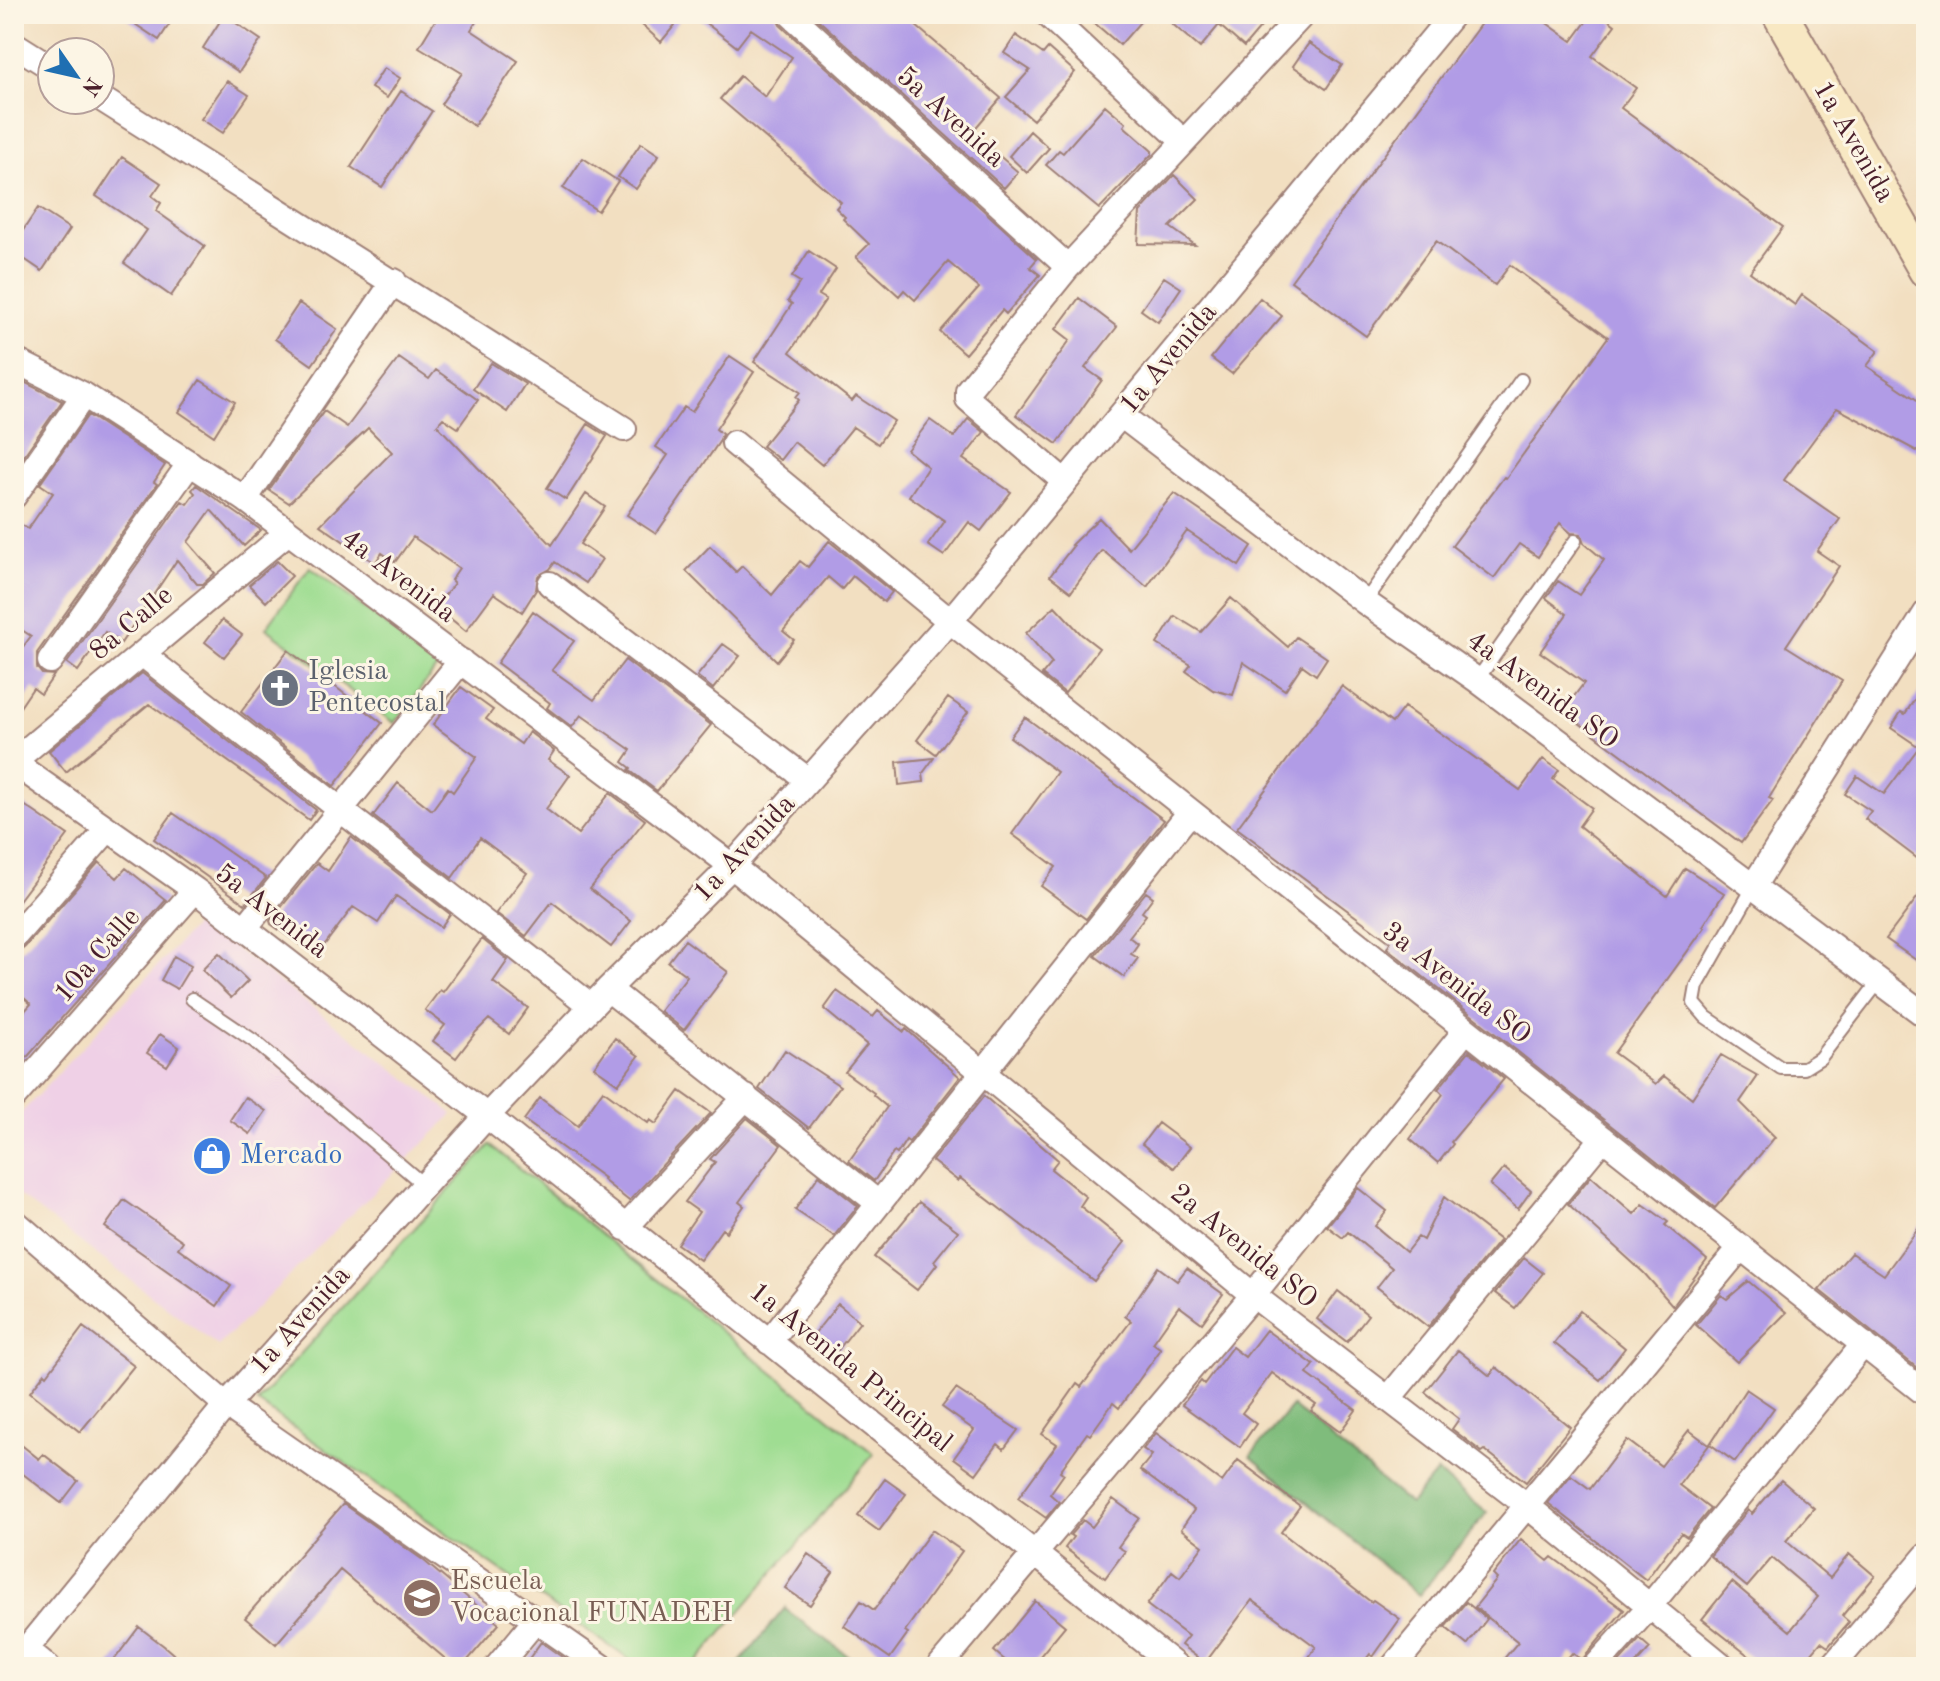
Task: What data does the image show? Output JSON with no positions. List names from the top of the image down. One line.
{"streets":{"street":["5a Avenida","1a Avenida","4a Avenida","8a Calle","4a Avenida SO","10a Calle","3a Avenida SO","2a Avenida SO","1a Avenida Principal"]},"crossings":[["5a Avenida","1a Avenida"],["5a Avenida","8a Calle"],["5a Avenida","10a Calle"],["5a Avenida","1a Avenida Principal"],["1a Avenida","4a Avenida"],["1a Avenida","4a Avenida SO"],["1a Avenida","3a Avenida SO"],["1a Avenida","2a Avenida SO"],["1a Avenida","1a Avenida Principal"],["4a Avenida","8a Calle"],["4a Avenida","2a Avenida SO"]],"places":{"church":["Iglesia Pentecostal"],"shop":["Mercado"],"school or university":["Escuela Vocacional FUNADEH"]},"north":"bottom right"}
